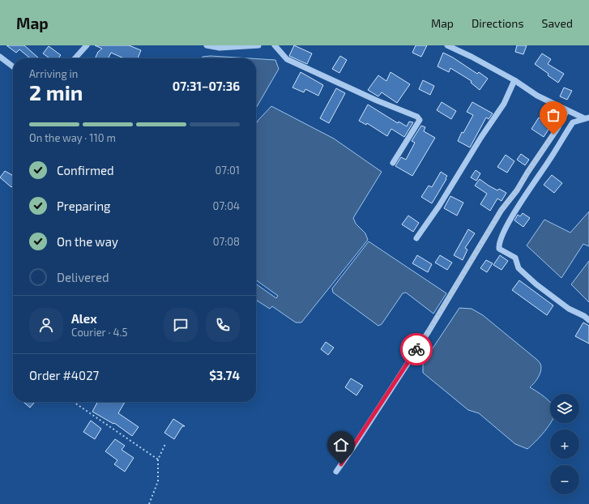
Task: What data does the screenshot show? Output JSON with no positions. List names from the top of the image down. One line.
{"page":{"header":"Map","nav":["Map","Directions","Saved"],"heading":["2 min","Arriving in","07:31–07:36"],"panel":["Alex","Courier · 4.5","Order #4027","$3.74"],"bar":"On the way · 110 m","list":[["Confirmed","07:01"],["Preparing","07:04"],["On the way","07:08"],"Delivered"],"map_buttons":["+","−"]}}
